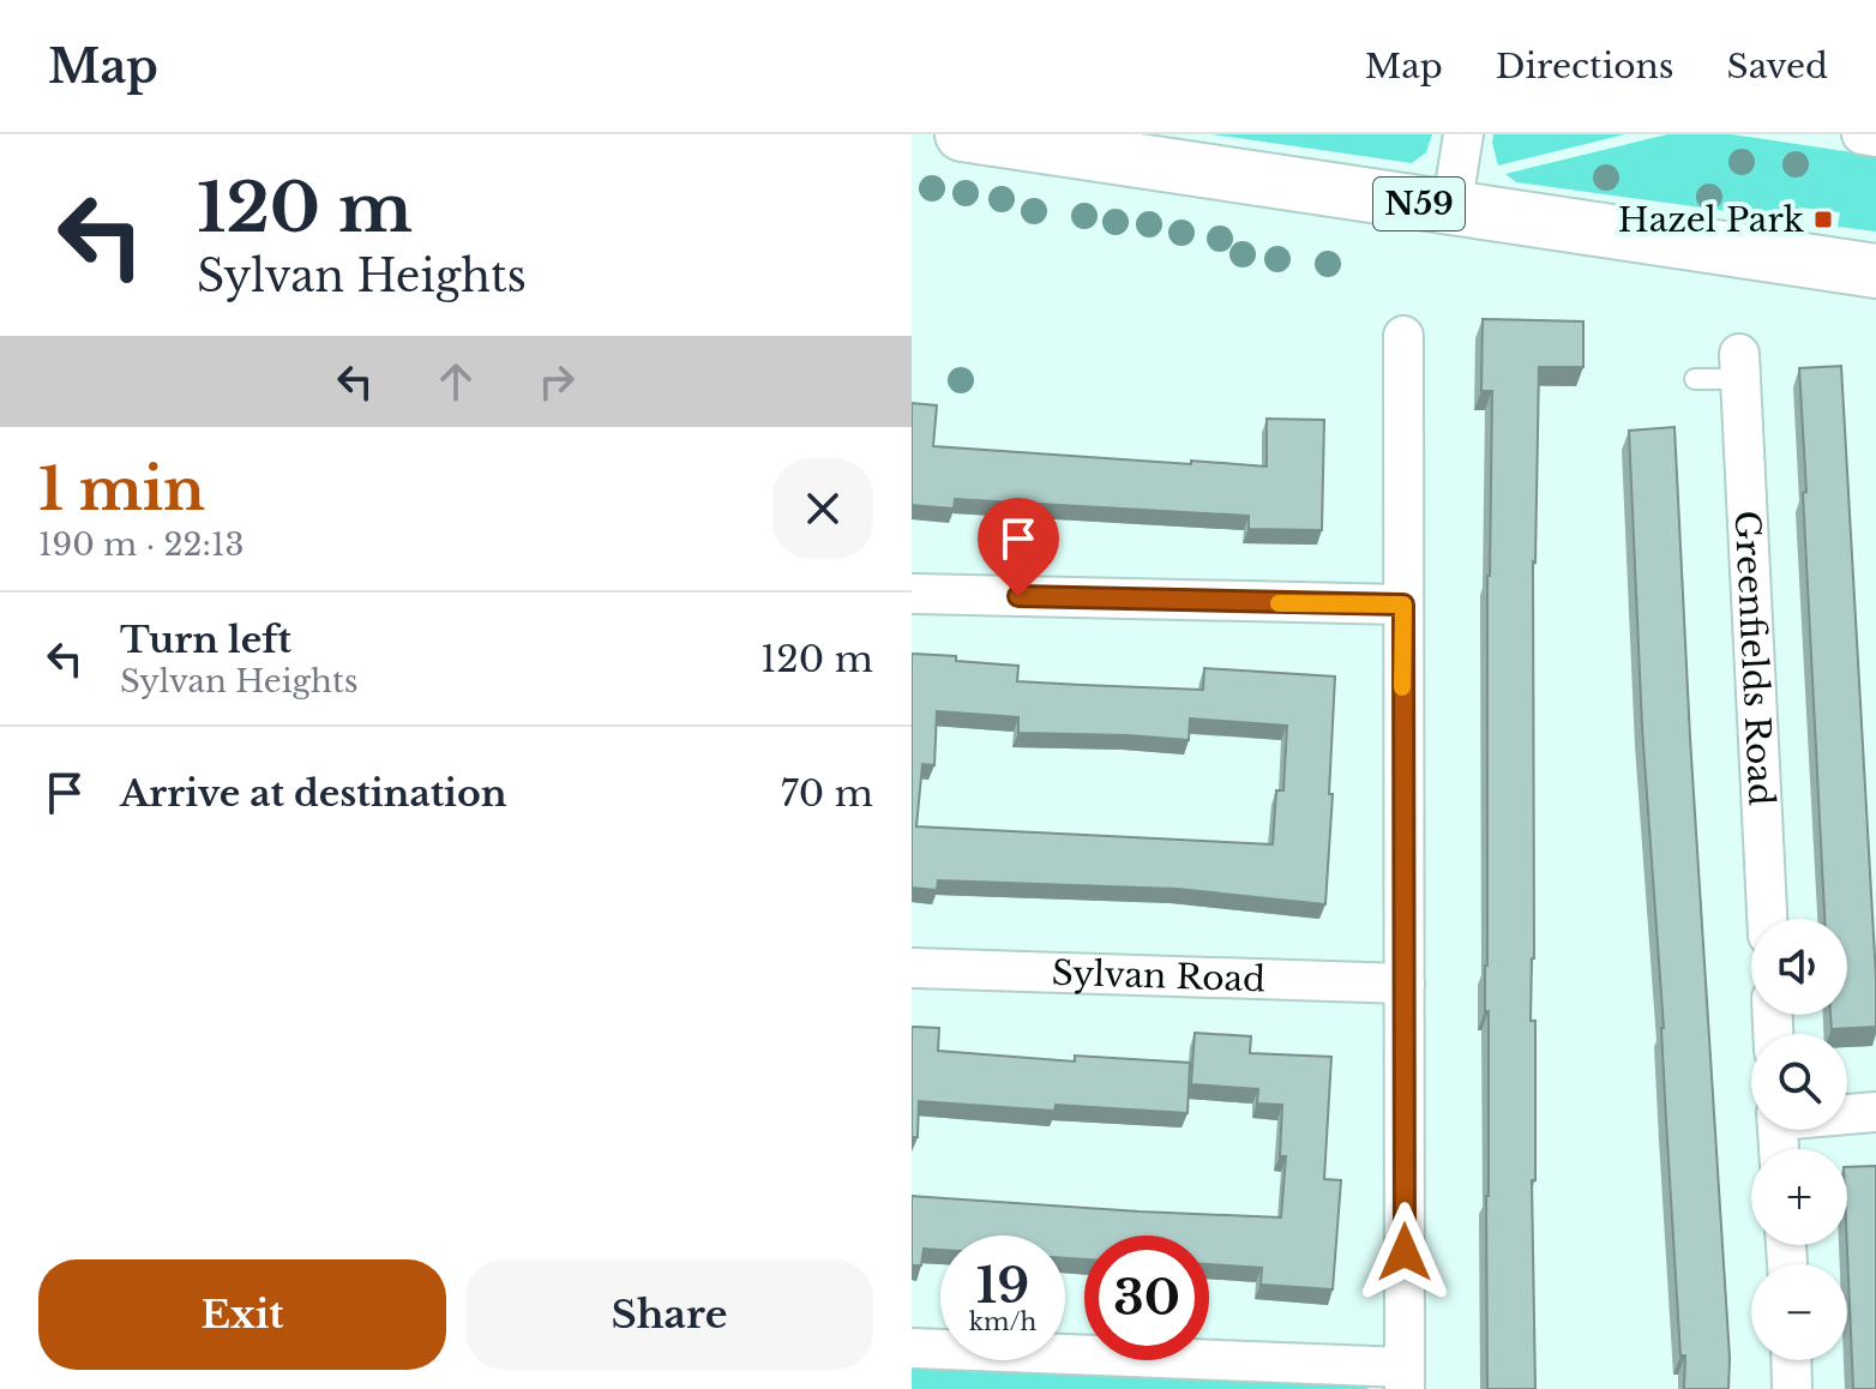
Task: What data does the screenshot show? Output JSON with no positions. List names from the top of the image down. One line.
{"streets":{"main road":["N59"],"street":["Greenfields Road","Sylvan Road"]},"places":{"transit":["Hazel Park"]},"page":{"header":"Map","nav":["Map","Directions","Saved"],"turn":["120 m","Sylvan Heights"],"heading":["1 min","190 m · 22:13"],"list":[{"name":"Turn left","note":"Sylvan Heights","value":"120 m"},{"name":"Arrive at destination","value":"70 m"}],"map_buttons":["+","−"],"speed":"19 km/h","limit":"30","buttons":["Exit","Share"]}}
